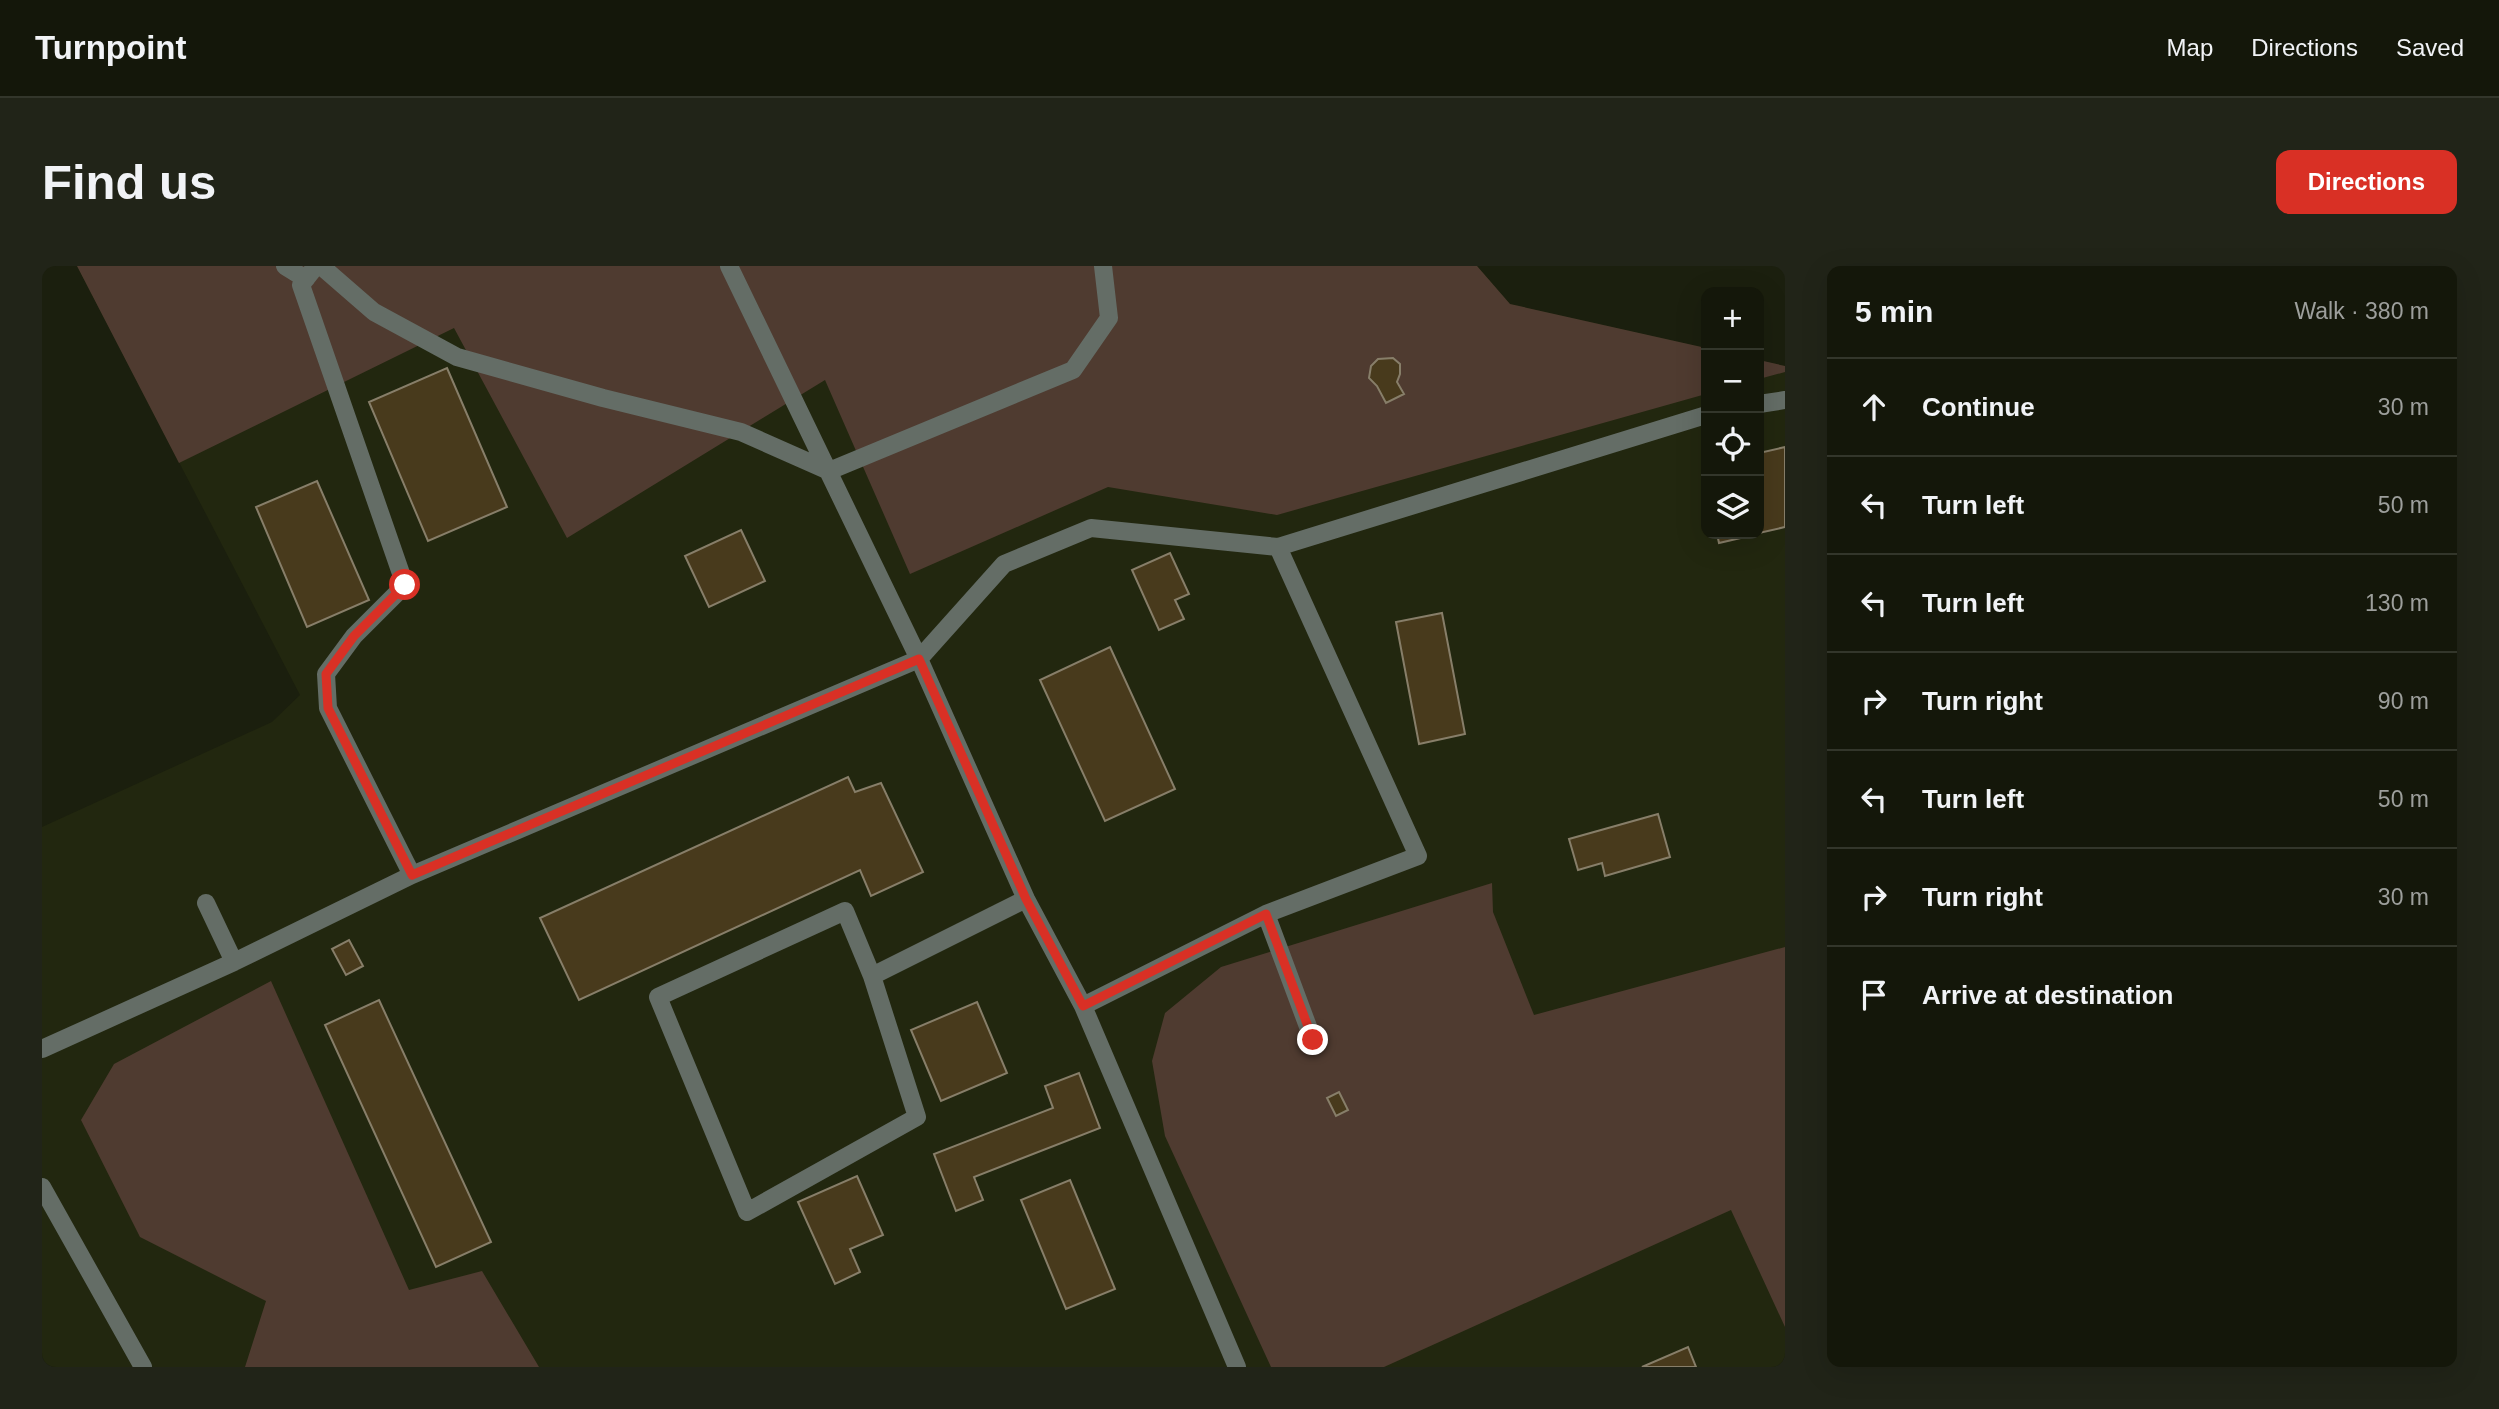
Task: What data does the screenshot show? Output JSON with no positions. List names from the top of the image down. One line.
{"page":{"header":"Turnpoint","nav":["Map","Directions","Saved"],"buttons":"Directions","title":"Find us","heading":["5 min","Walk · 380 m"],"map_buttons":["+","−"],"list":[["Continue","30 m"],["Turn left","50 m"],["Turn left","130 m"],["Turn right","90 m"],["Turn left","50 m"],["Turn right","30 m"],"Arrive at destination"]}}
